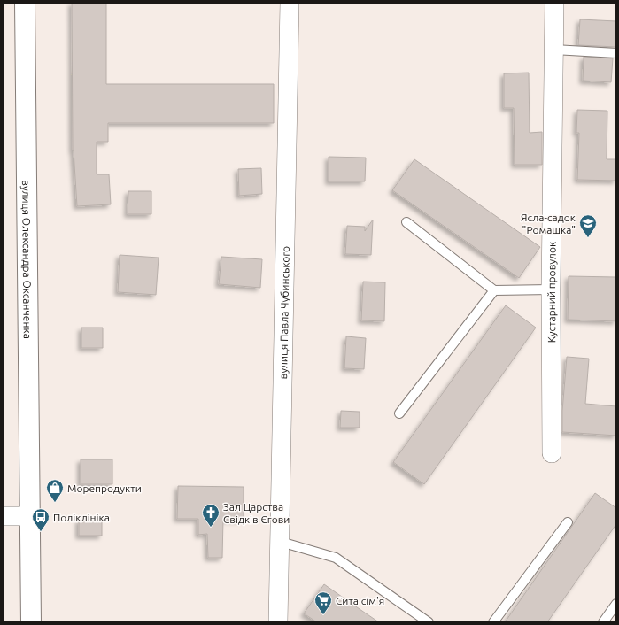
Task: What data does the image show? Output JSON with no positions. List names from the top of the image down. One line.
{"streets":{"main road":["вулиця Олександра Оксанченка"],"street":["Кустарний провулок","вулиця Павла Чубинського"]},"places":{"school or university":["Ясла-садок \"Ромашка\""],"shop":["Морепродукти"],"church":["Зал Царства Cвідків Єгови"],"bus stop":["Поліклініка"],"supermarket":["Сита сім'я"]}}
